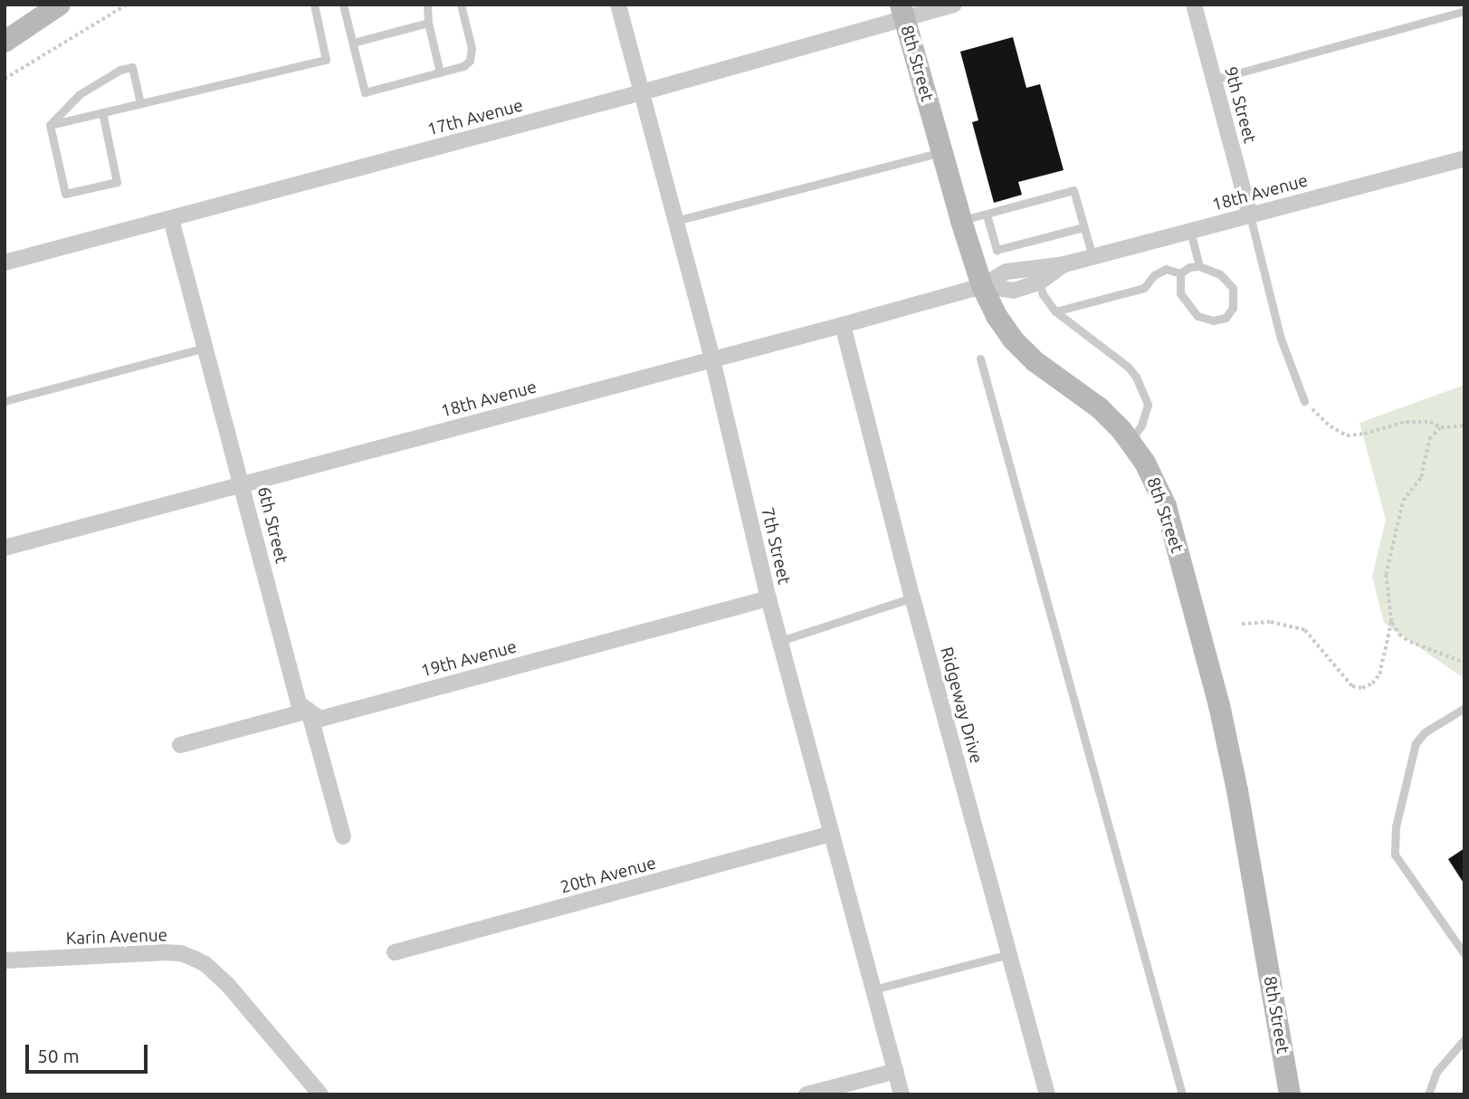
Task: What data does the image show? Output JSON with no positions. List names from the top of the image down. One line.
{"streets":{"main road":["8th Street"],"street":["9th Street","17th Avenue","18th Avenue","6th Street","7th Street","19th Avenue","Ridgeway Drive","20th Avenue","Karin Avenue"]},"crossings":[["8th Street","17th Avenue"],["8th Street","18th Avenue"],["9th Street","18th Avenue"],["17th Avenue","6th Street"],["17th Avenue","7th Street"],["18th Avenue","6th Street"],["18th Avenue","7th Street"],["18th Avenue","Ridgeway Drive"],["6th Street","19th Avenue"],["7th Street","19th Avenue"],["7th Street","20th Avenue"]],"scale_bar":"50 m"}
